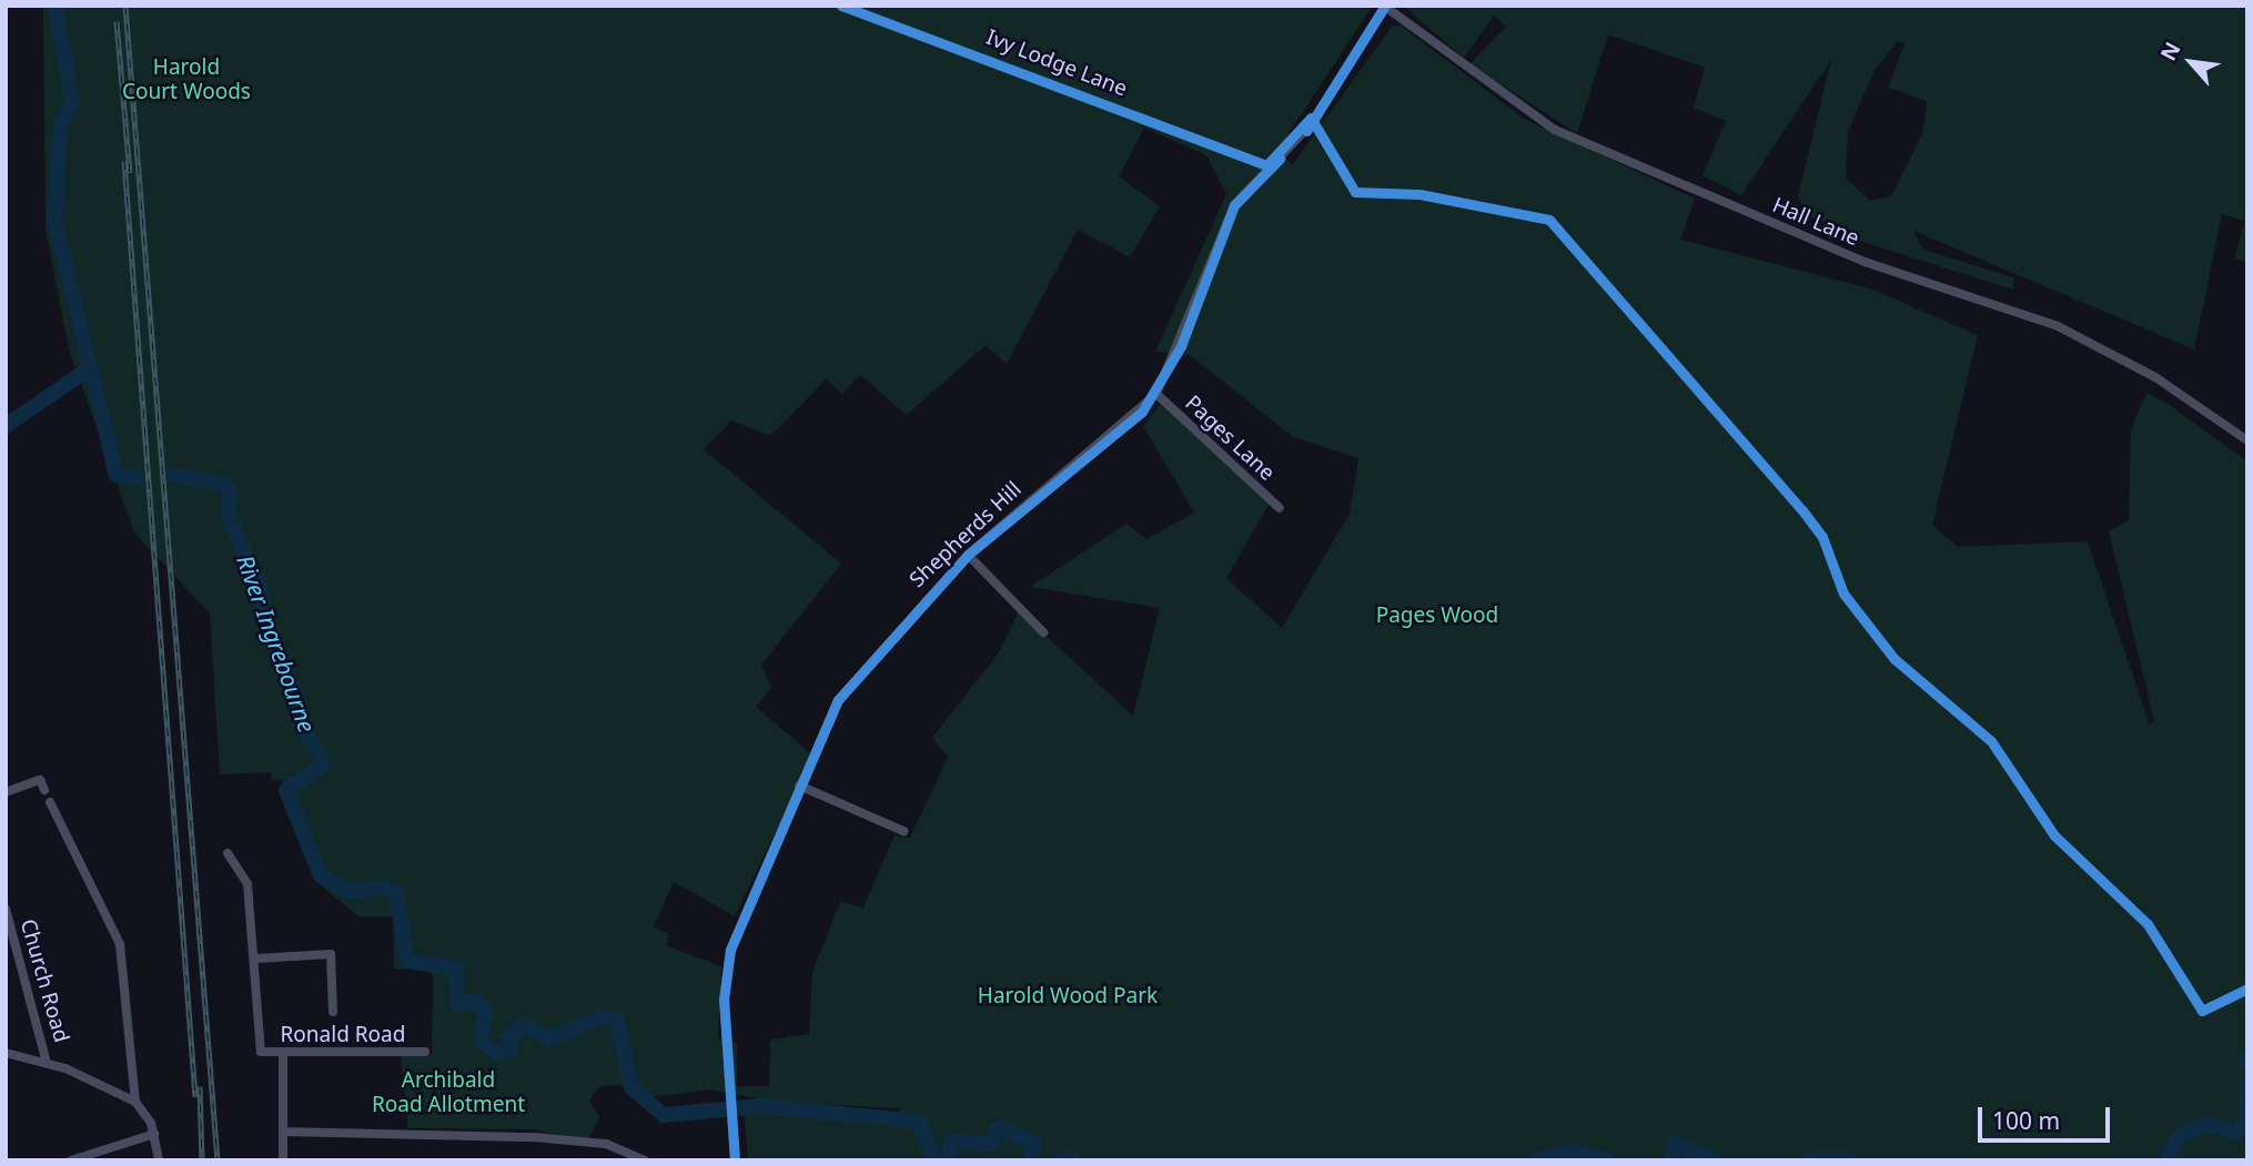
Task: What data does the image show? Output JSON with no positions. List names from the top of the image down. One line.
{"streets":{"street":["Ivy Lodge Lane","Hall Lane","Pages Lane","Shepherds Hill","Church Road","Ronald Road"]},"crossings":[["Ivy Lodge Lane","Shepherds Hill"],["Hall Lane","Shepherds Hill"],["Pages Lane","Shepherds Hill"]],"water":["River Ingrebourne"],"parks":["Harold Court Woods","Pages Wood","Harold Wood Park","Archibald Road Allotment"],"scale_bar":"100 m","north":"top left"}
